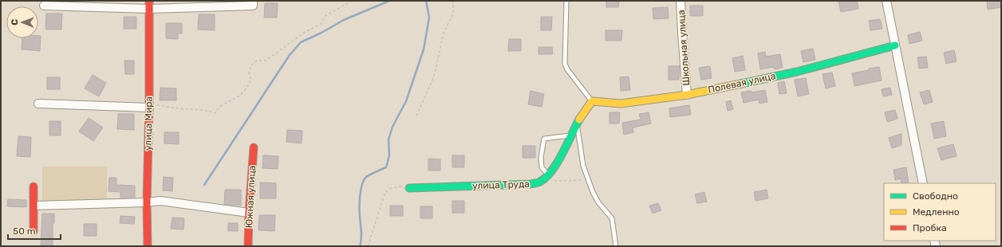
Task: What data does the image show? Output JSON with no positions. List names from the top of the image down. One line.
{"streets":{"street":["Школьная улица","Полевая улица","улица Мира","улица Труда","Южная улица"]},"crossings":[["Школьная улица","Полевая улица"],["Полевая улица","улица Труда"]],"legend":["Свободно","Медленно","Пробка"],"scale_bar":"50 m","north":"left"}
